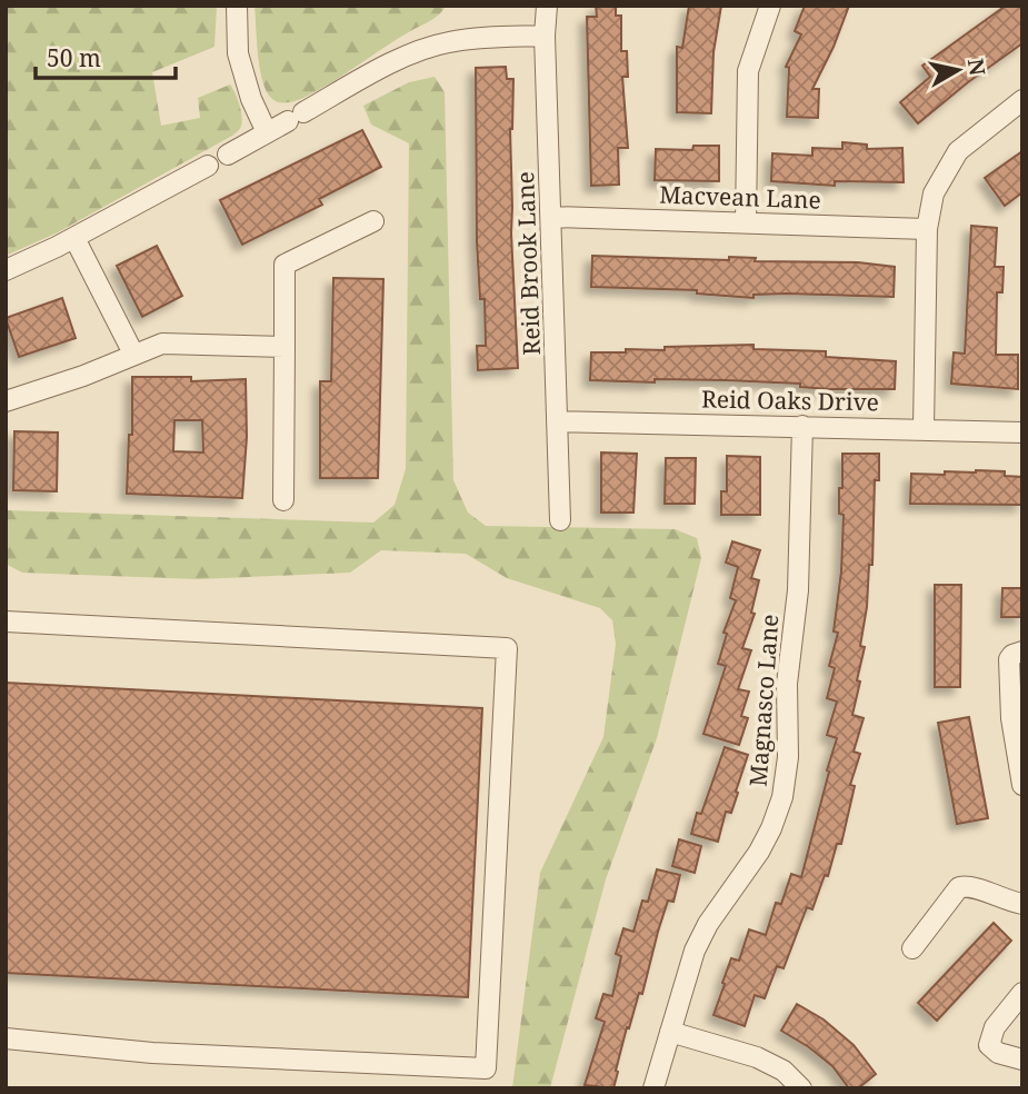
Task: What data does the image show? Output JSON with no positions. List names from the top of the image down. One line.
{"streets":{"street":["Macvean Lane","Reid Brook Lane","Reid Oaks Drive","Magnasco Lane"]},"crossings":[["Macvean Lane","Reid Brook Lane"],["Reid Brook Lane","Reid Oaks Drive"],["Reid Oaks Drive","Magnasco Lane"]],"scale_bar":"50 m","north":"right"}
